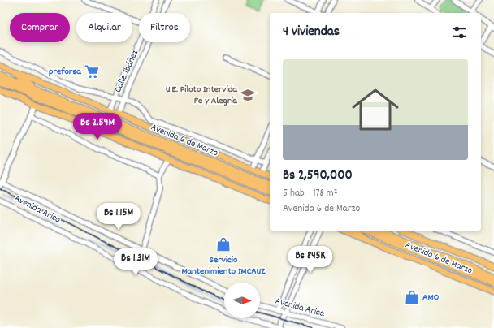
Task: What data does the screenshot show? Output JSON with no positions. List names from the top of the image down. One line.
{"streets":{"highway":["Avenida 6 de Marzo"],"street":["Calle Ibáñez","Avenida Arica"]},"crossings":[["Calle Ibáñez","Avenida 6 de Marzo"]],"places":{"supermarket":["preforsa"],"school or university":["U.E. Piloto Intervida Fe y Alegría"],"shop":["Servicio Mantenimiento IMCRUZ","AMO"]},"north":"right","page":{"chip":["Comprar","Alquilar","Filtros"],"heading":"4 viviendas","list":[{"name":"Bs 2,590,000","note":"5 hab. · 178 m² · Avenida 6 de Marzo"}],"price":["Bs 2.59M","Bs 1.15M","Bs 845K","Bs 1.31M"]}}
